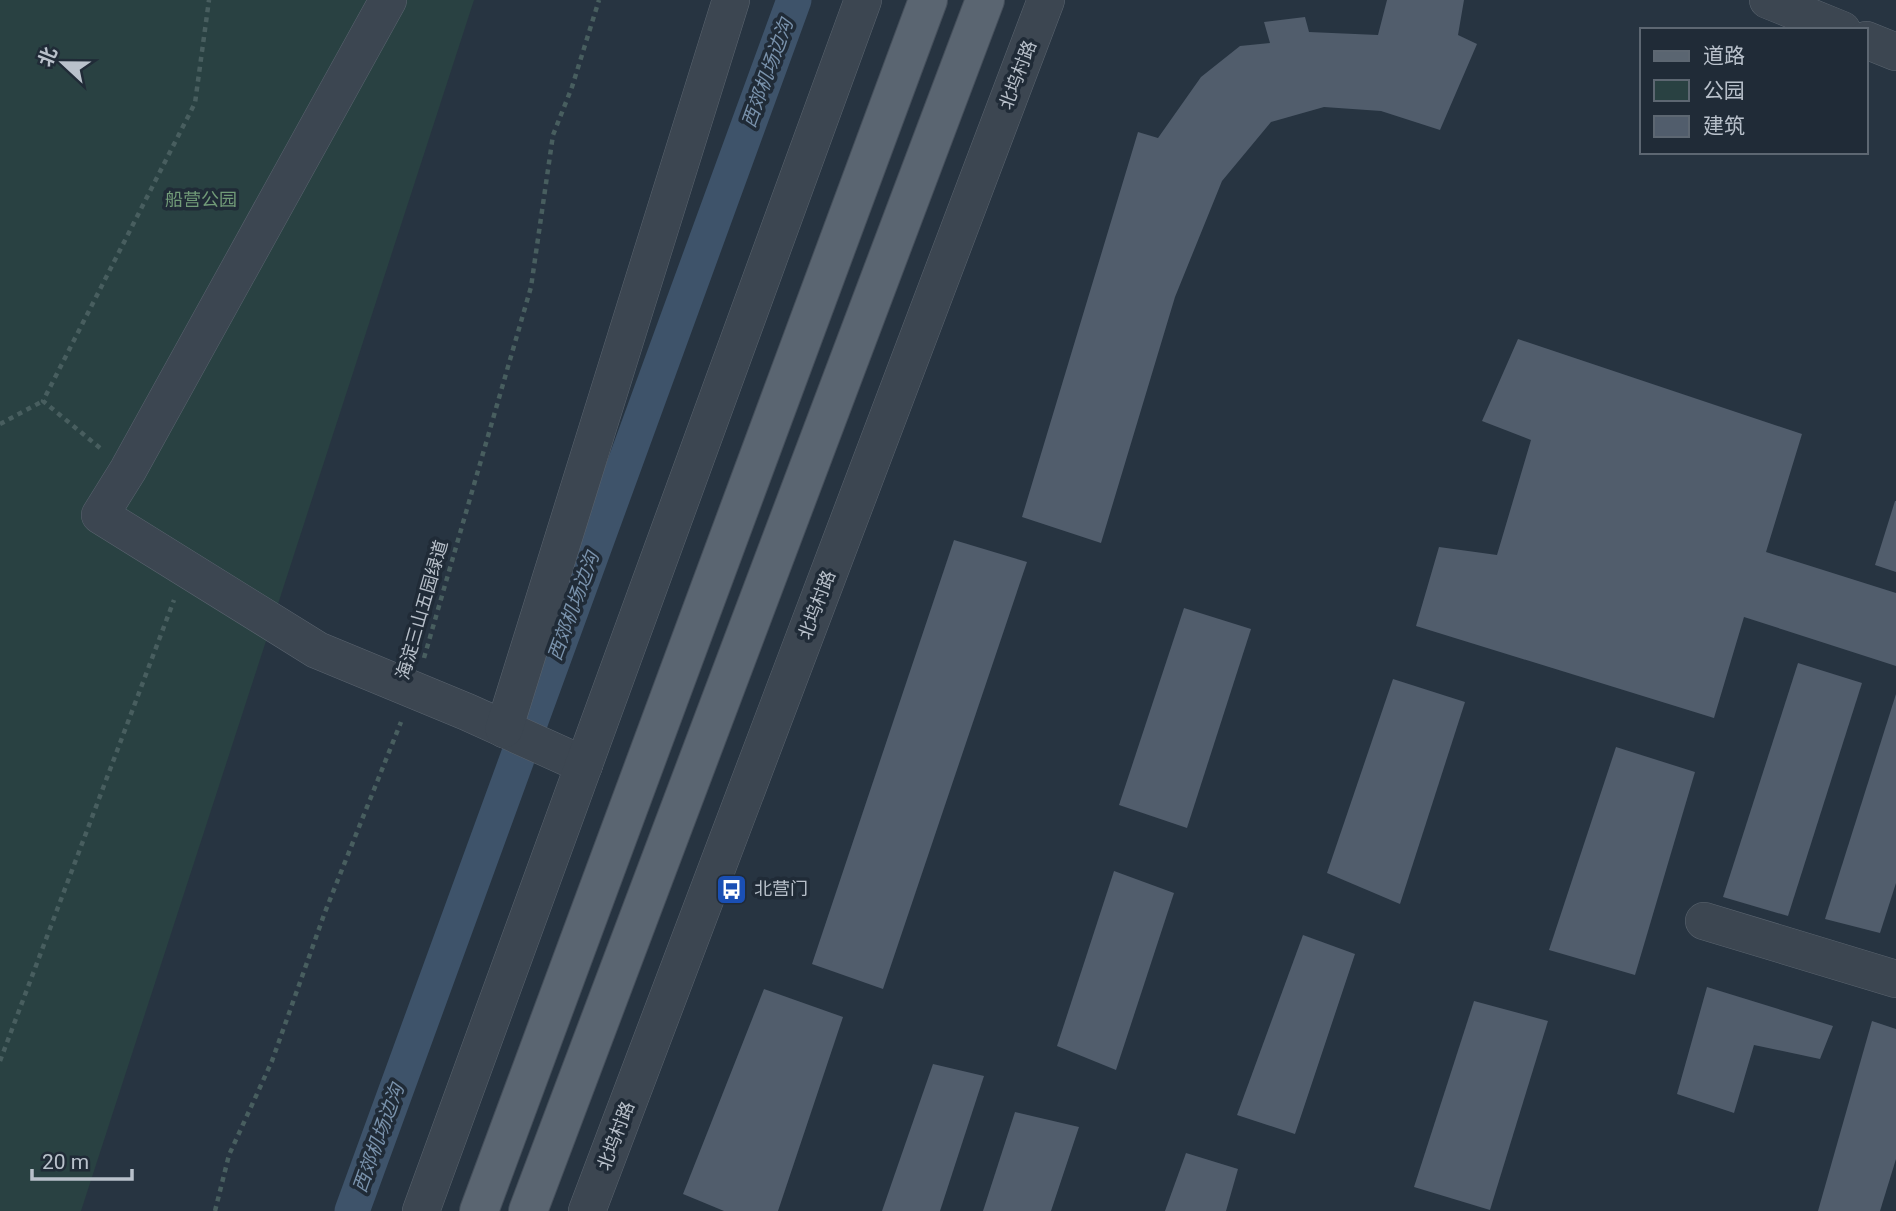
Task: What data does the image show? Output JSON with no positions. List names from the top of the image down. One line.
{"streets":{"street":["北坞村路"],"path":["海淀三山五园绿道"]},"water":["西郊机场边沟"],"parks":["船营公园"],"places":{"bus stop":["北营门"]},"legend":["道路","公园","建筑"],"scale_bar":"20 m","north":"left"}
